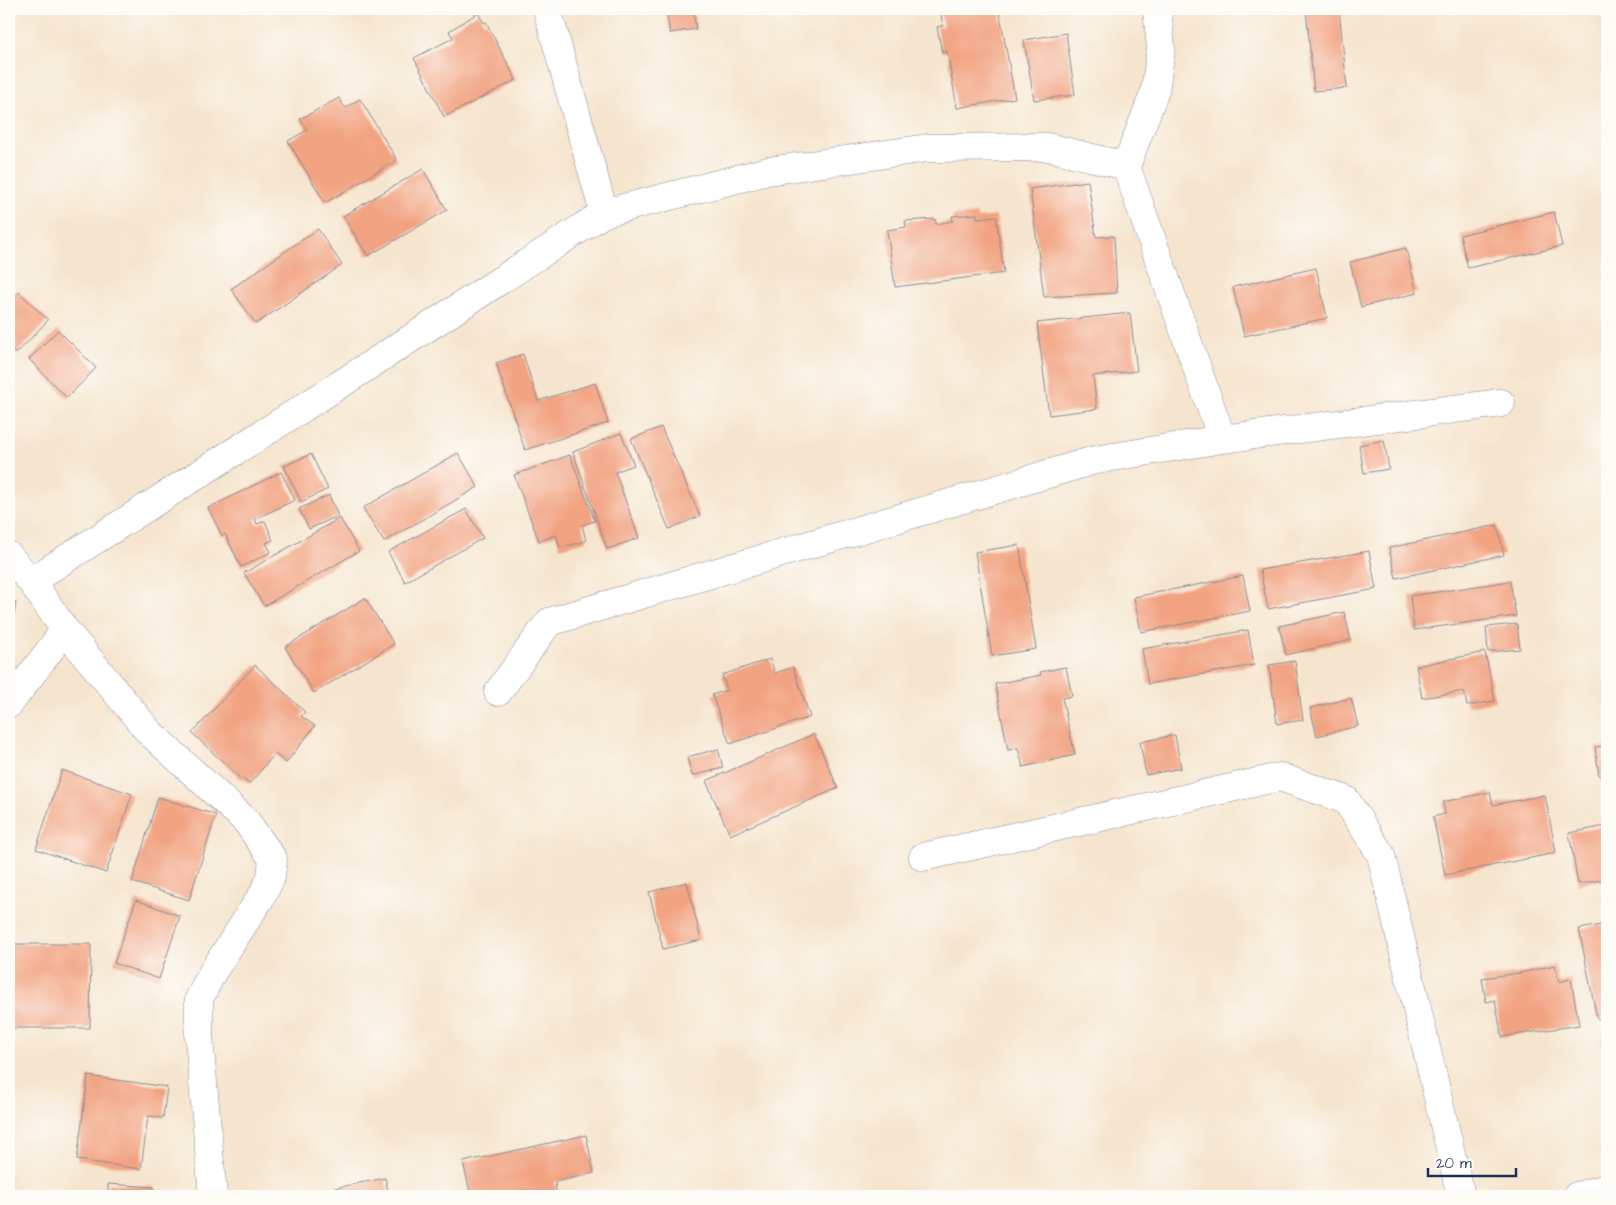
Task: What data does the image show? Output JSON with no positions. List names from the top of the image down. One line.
{"scale_bar":"20 m"}
